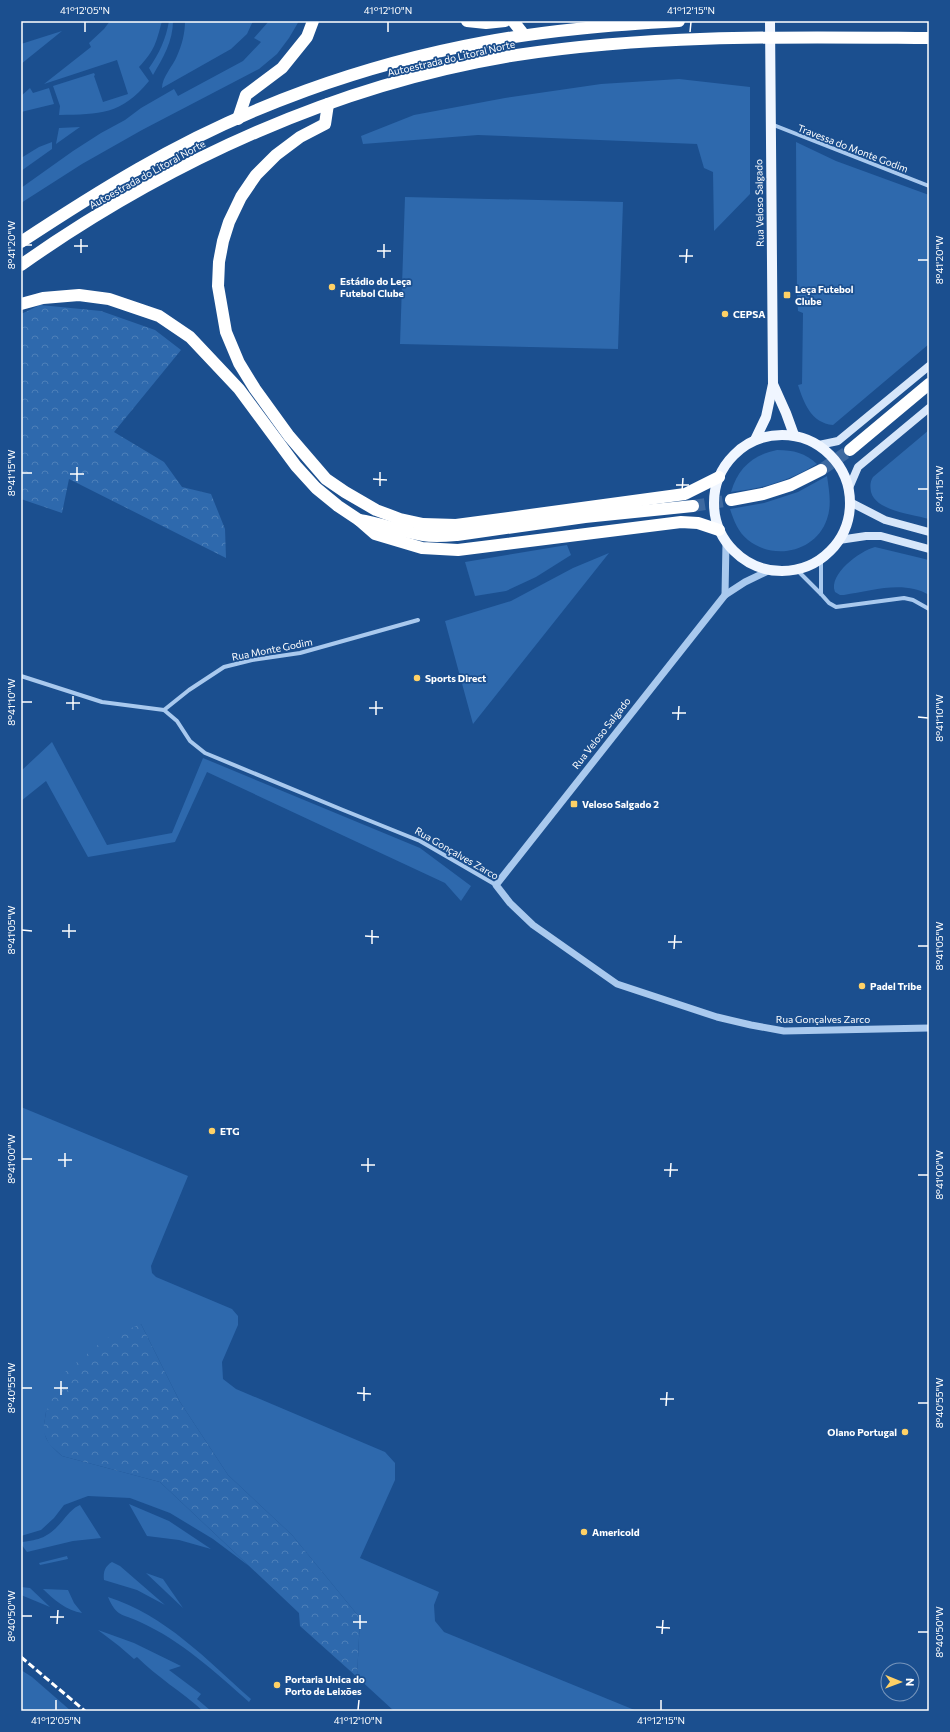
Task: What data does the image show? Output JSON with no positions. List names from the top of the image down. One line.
{"streets":{"highway":["Autoestrada do Litoral Norte"],"main road":["Rua Veloso Salgado"],"street":["Travessa do Monte Godim","Rua Monte Godim","Rua Gonçalves Zarco"]},"crossings":[["Travessa do Monte Godim","Rua Veloso Salgado"],["Rua Veloso Salgado","Rua Gonçalves Zarco"],["Rua Monte Godim","Rua Gonçalves Zarco"]],"places":{"other":["Estádio do Leça Futebol Clube","CEPSA","Sports Direct","Padel Tribe","ETG","Olano Portugal","Americold","Portaria Unica do Porto de Leixões"],"transit":["Leça Futebol Clube","Veloso Salgado 2"]},"north":"right","coordinates":["41°12'05\"N","41°12'10\"N","41°12'15\"N","8°41'20\"W","8°41'15\"W","8°41'10\"W","8°41'05\"W","8°41'00\"W","8°40'55\"W","8°40'50\"W"]}
